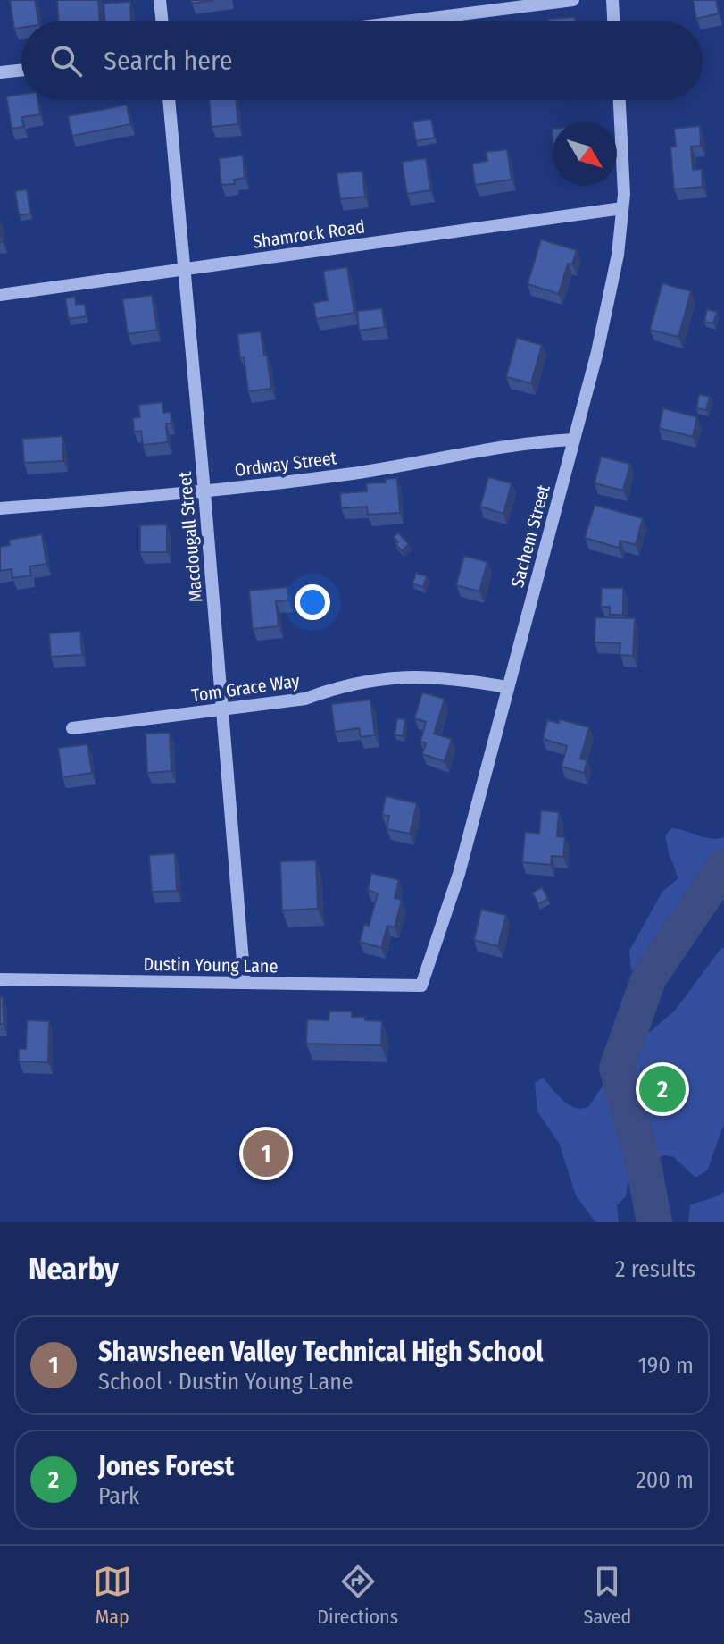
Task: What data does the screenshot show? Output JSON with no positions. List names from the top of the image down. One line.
{"streets":{"street":["Shamrock Road","Ordway Street","Sachem Street","Macdougall Street","Tom Grace Way","Dustin Young Lane"]},"crossings":[["Shamrock Road","Sachem Street"],["Shamrock Road","Macdougall Street"],["Ordway Street","Sachem Street"],["Ordway Street","Macdougall Street"],["Sachem Street","Tom Grace Way"],["Sachem Street","Dustin Young Lane"],["Macdougall Street","Tom Grace Way"],["Macdougall Street","Dustin Young Lane"]],"north":"bottom right","page":{"search":"Search here","pins":["2","1"],"heading":["Nearby","2 results"],"list":[{"mark":"1","name":"Shawsheen Valley Technical High School","note":"School · Dustin Young Lane","value":"190 m"},{"mark":"2","name":"Jones Forest","note":"Park","value":"200 m"}],"nav":["Map","Directions","Saved"]}}
